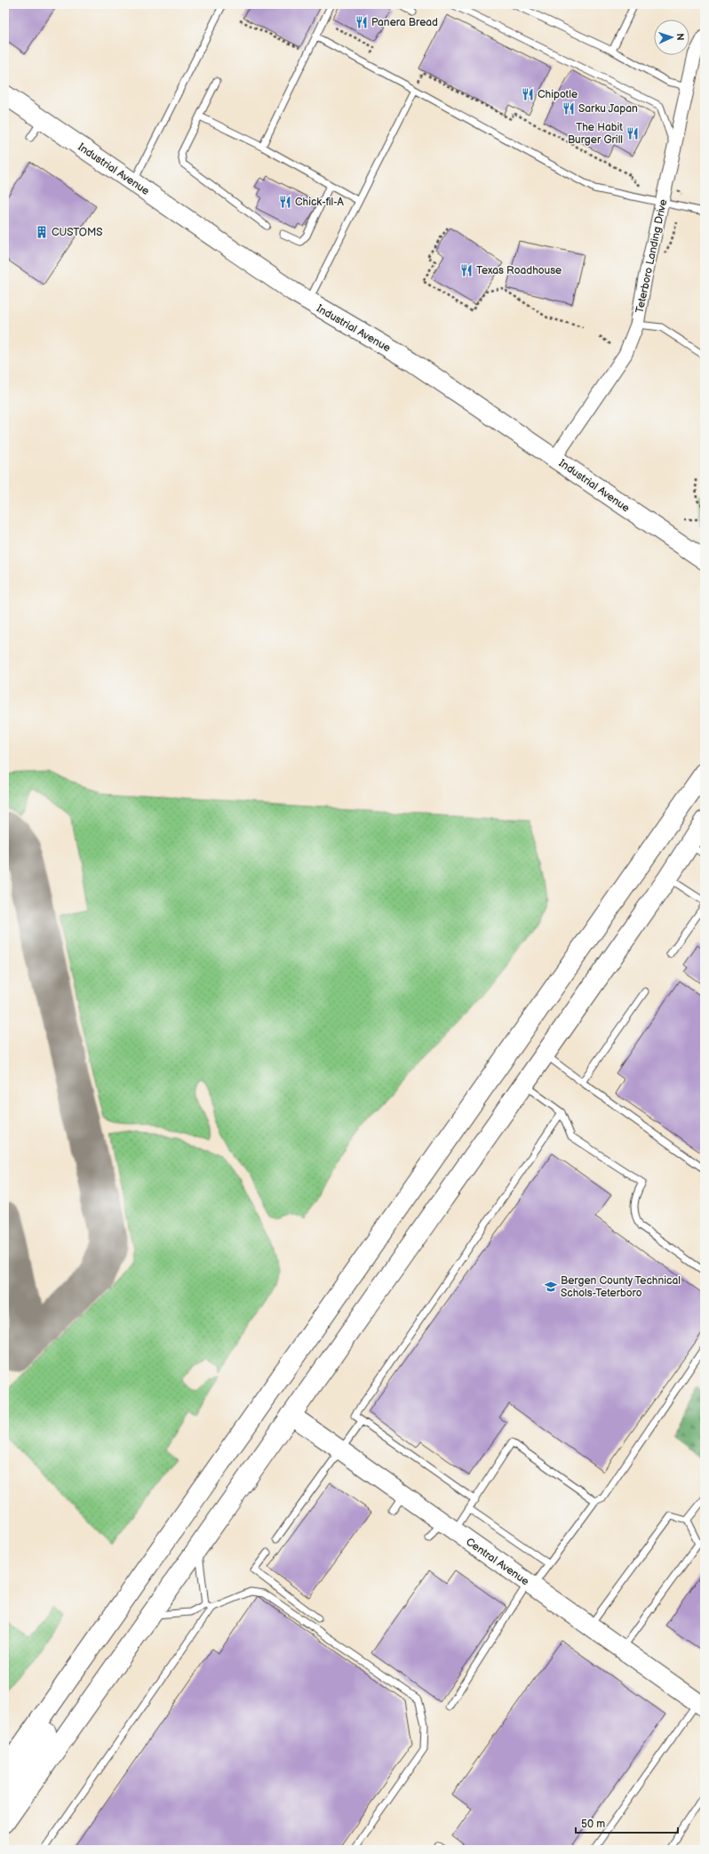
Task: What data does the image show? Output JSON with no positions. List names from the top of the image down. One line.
{"streets":{"street":["Industrial Avenue","Teterboro Landing Drive","Central Avenue"]},"crossings":[["Industrial Avenue","Teterboro Landing Drive"]],"places":{"restaurant":["Panera Bread","Chipotle","Sarku Japan","The Habit Burger Grill","Chick-fil-A","Texas Roadhouse"],"building":["CUSTOMS"],"school or university":["Bergen County Technical Schols-Teterboro"]},"scale_bar":"50 m","north":"right"}
